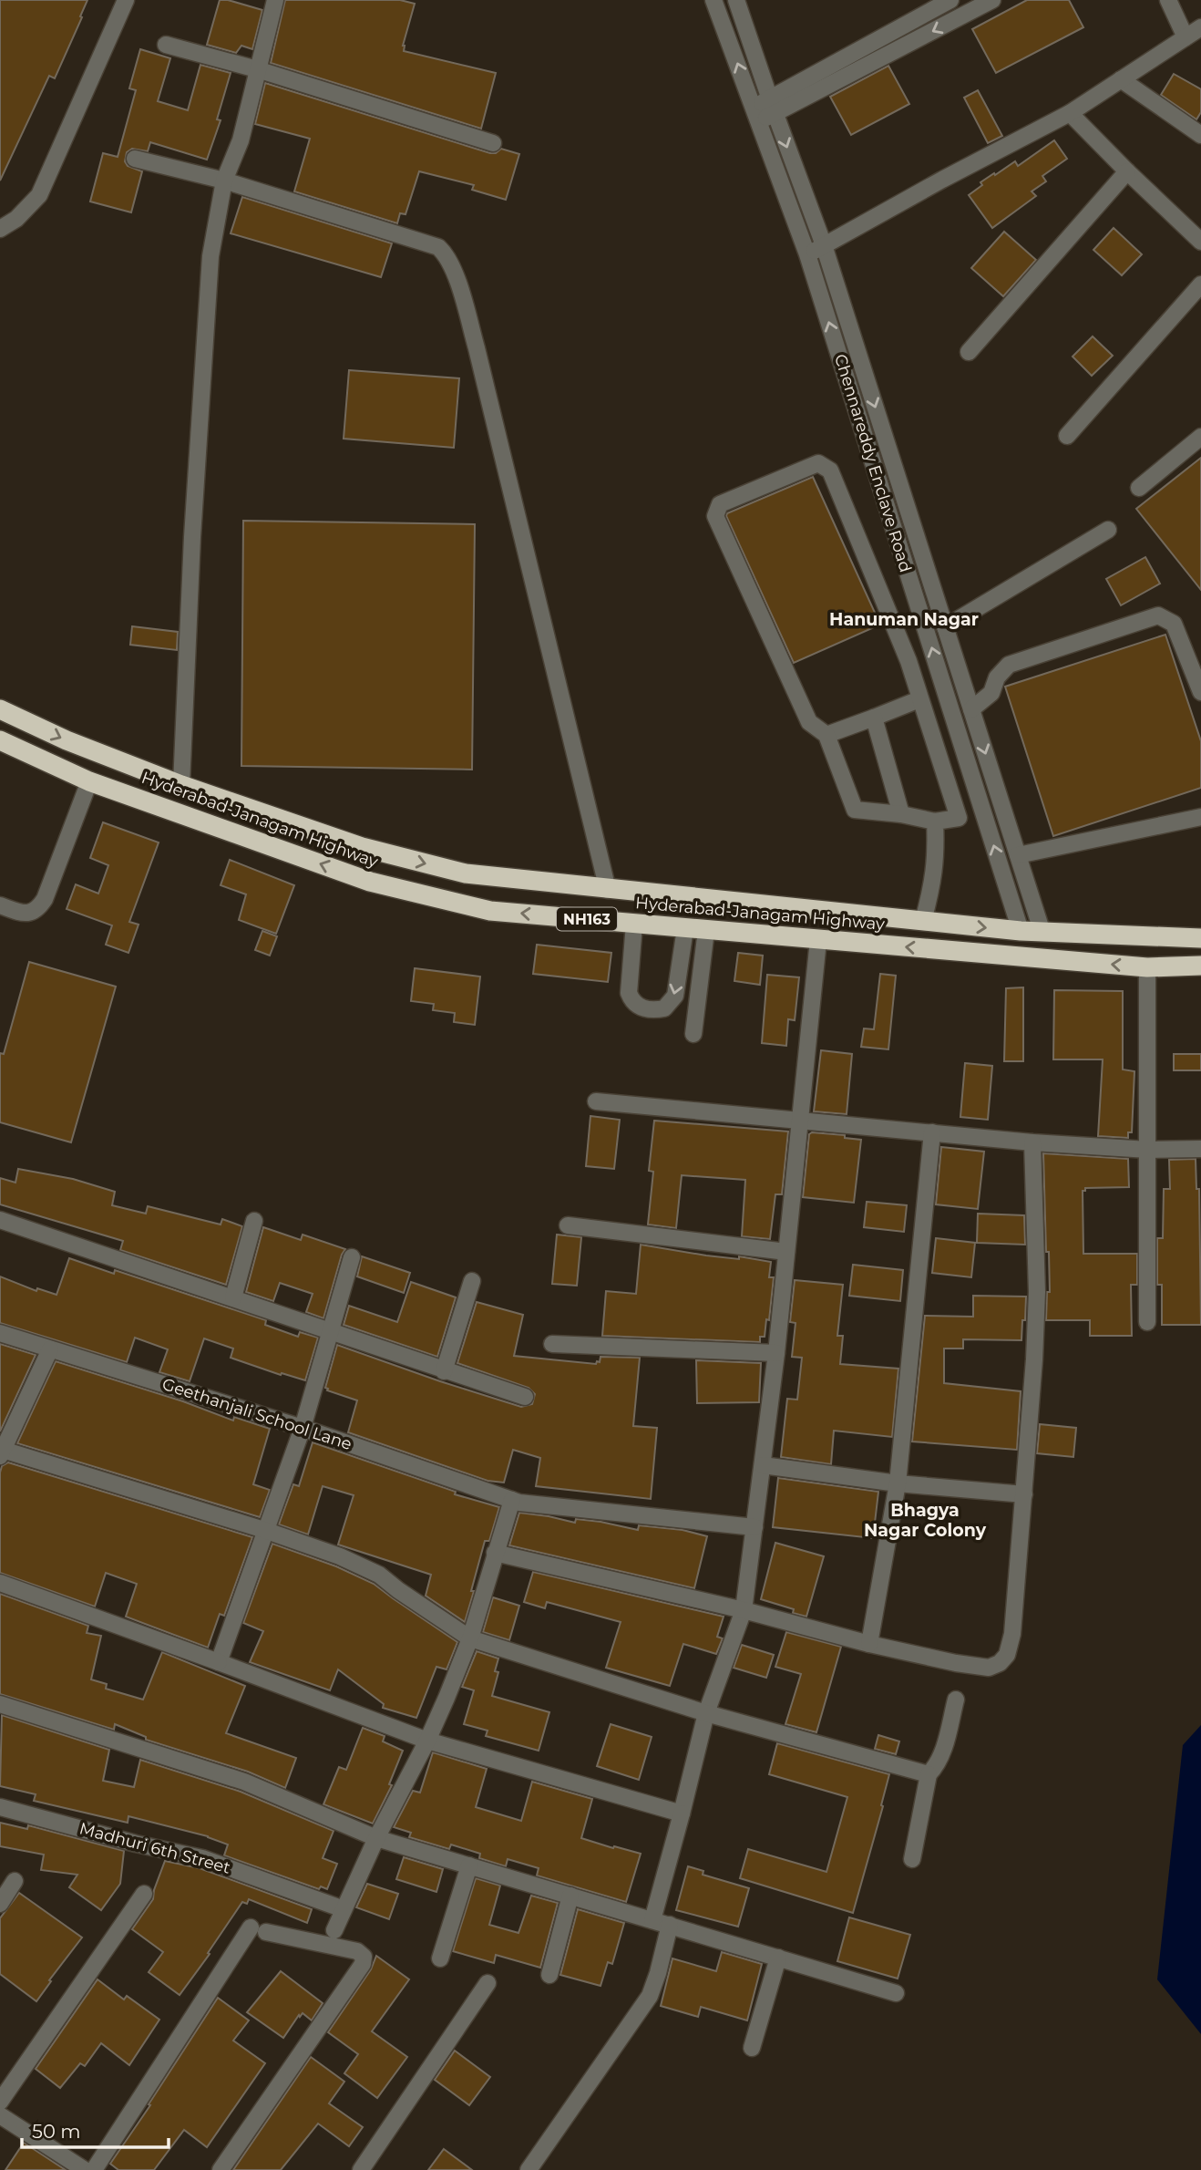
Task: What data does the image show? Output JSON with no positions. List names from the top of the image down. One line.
{"streets":{"highway":["Hyderabad-Janagam Highway","NH163"],"street":["Chennareddy Enclave Road","Geethanjali School Lane","Madhuri 6th Street"]},"crossings":[["Chennareddy Enclave Road","Hyderabad-Janagam Highway"]],"districts":["Hanuman Nagar","Bhagya Nagar Colony"],"scale_bar":"50 m"}
